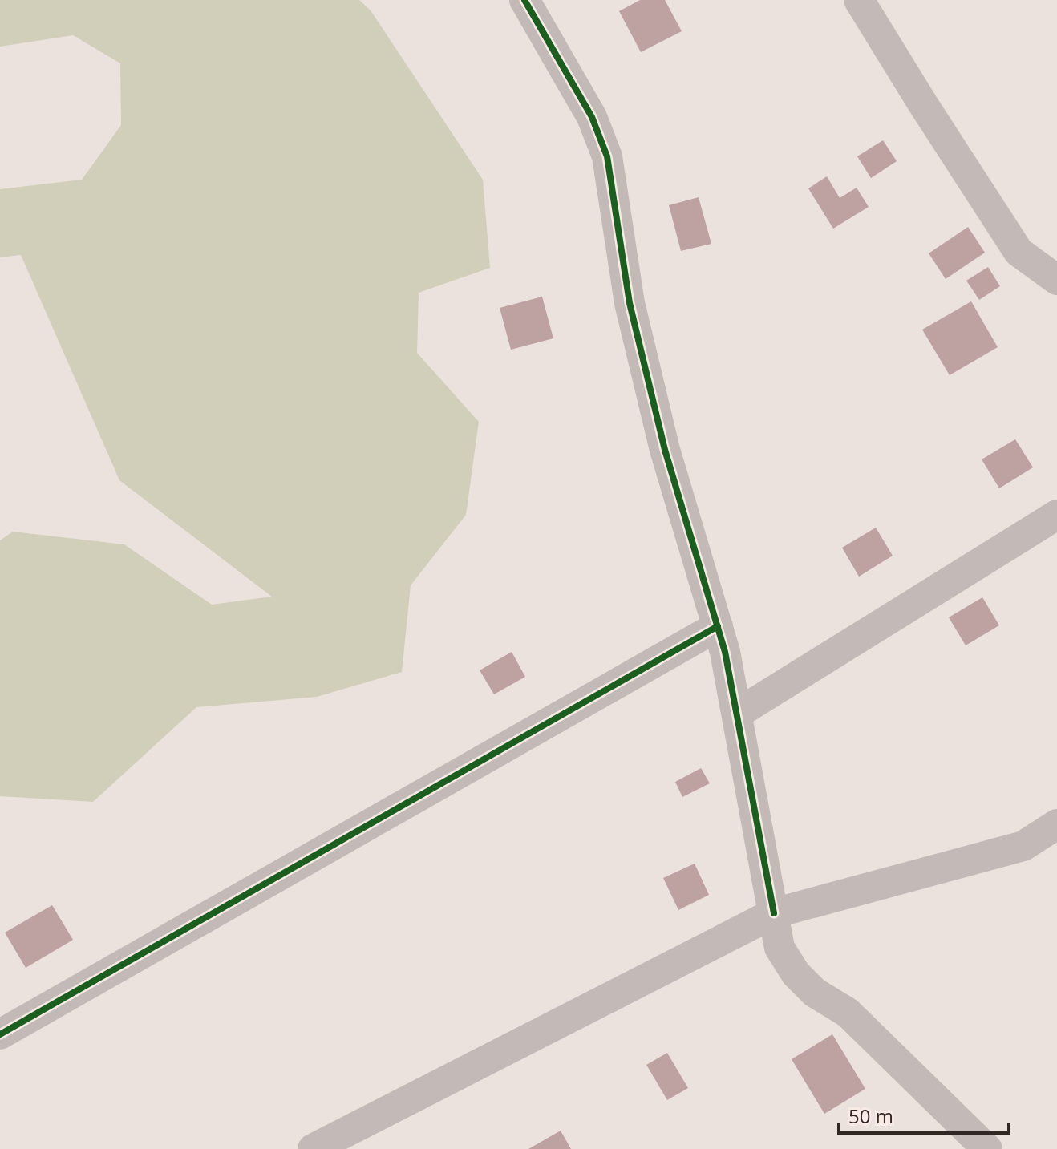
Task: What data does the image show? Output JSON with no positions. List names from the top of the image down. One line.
{"scale_bar":"50 m"}
